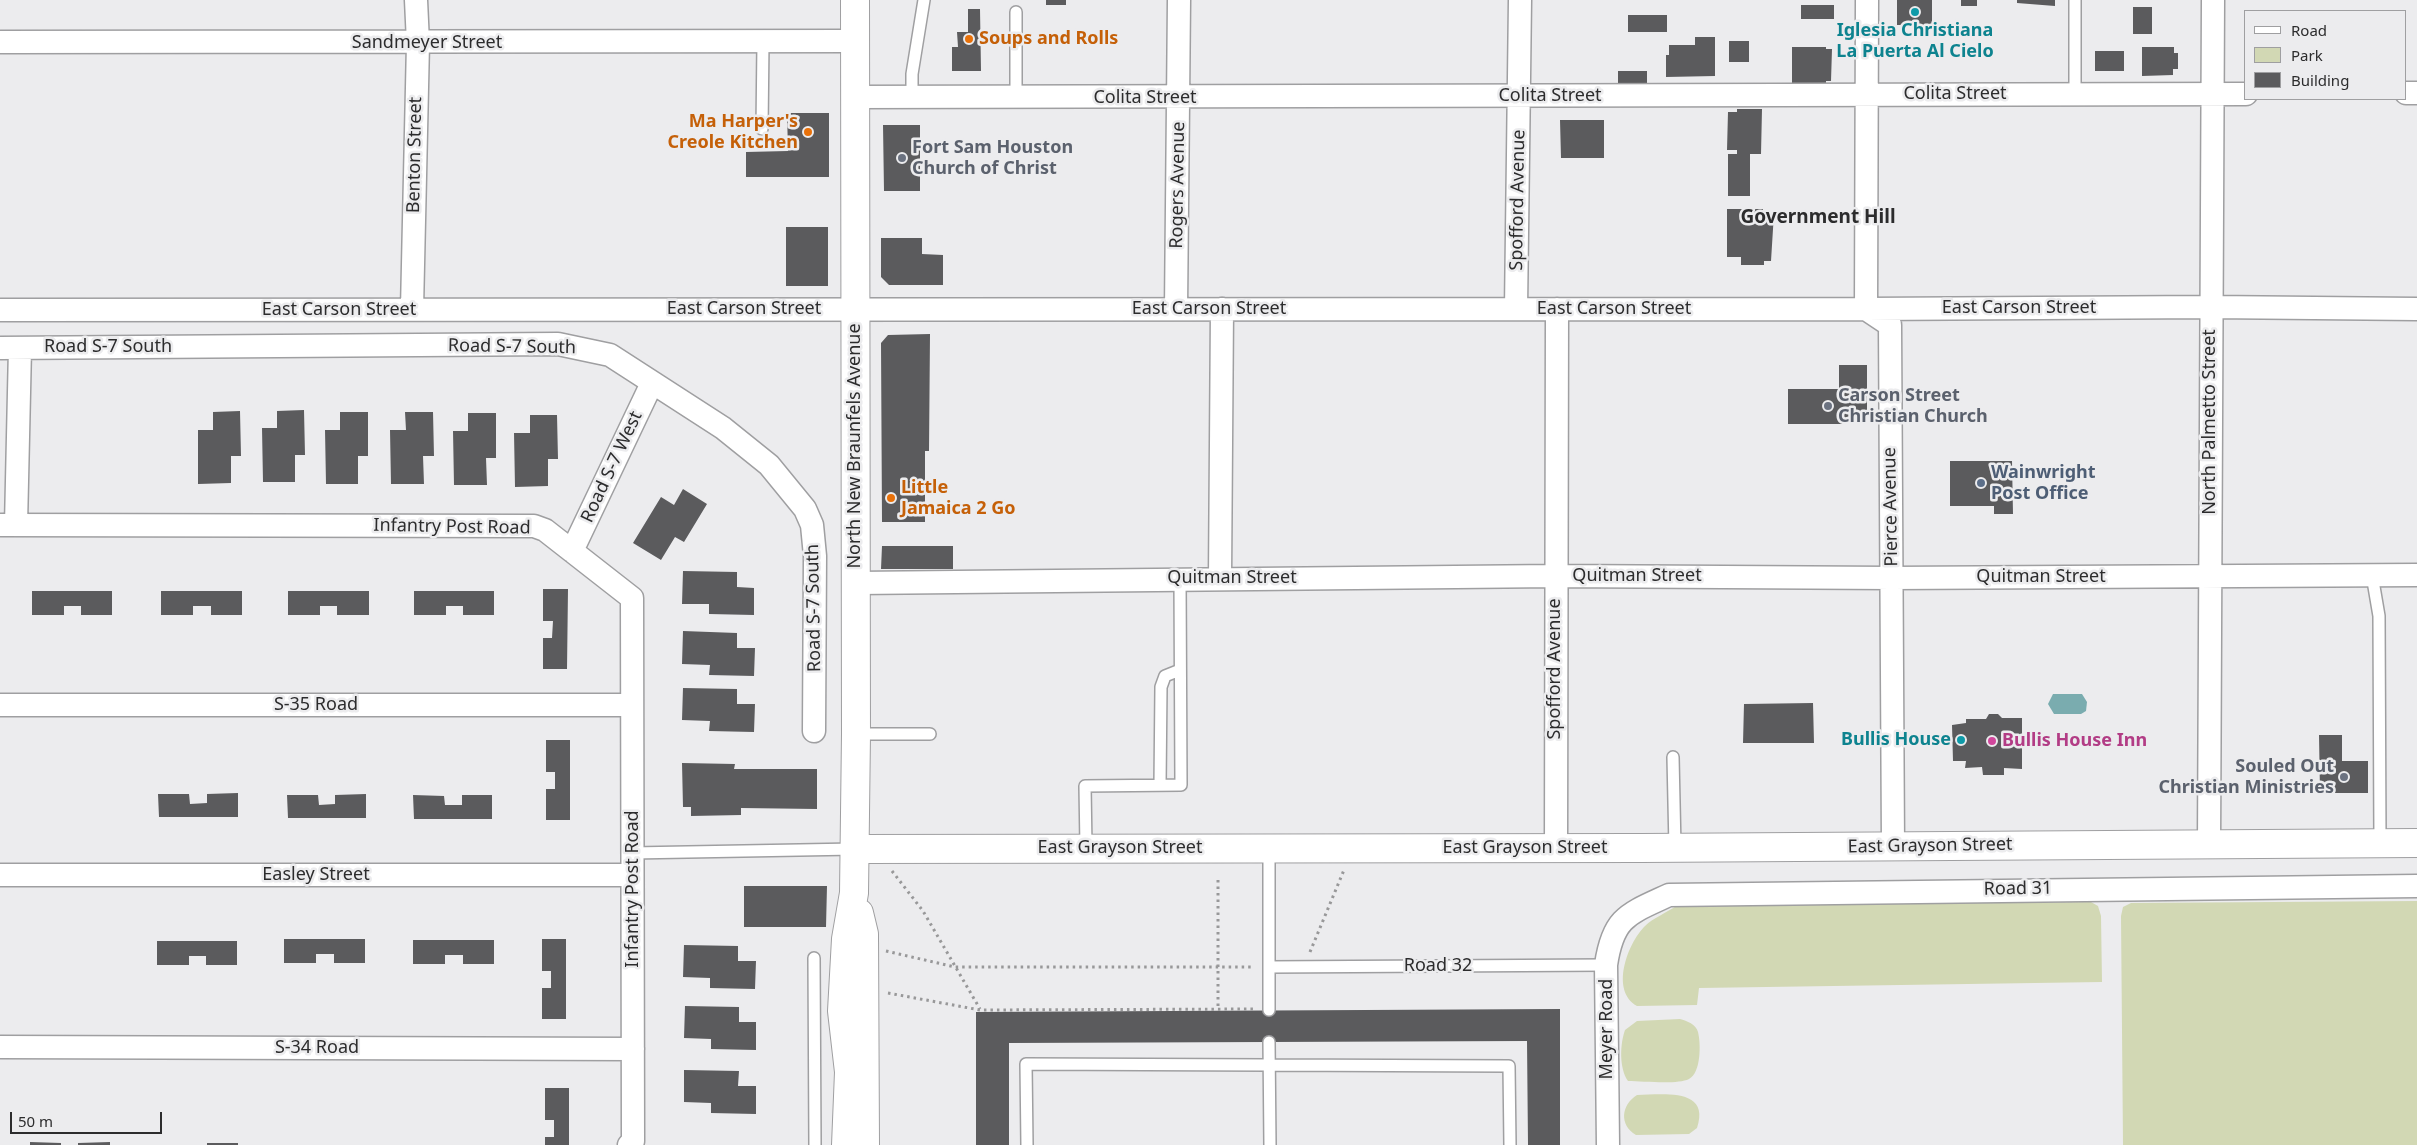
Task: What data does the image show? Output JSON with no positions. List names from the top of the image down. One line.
{"streets":{"street":["Sandmeyer Street","Colita Street","Benton Street","Rogers Avenue","Spofford Avenue","East Carson Street","Road S-7 South","North Palmetto Street","North New Braunfels Avenue","Road S-7 West","Pierce Avenue","Infantry Post Road","Quitman Street","S-35 Road","East Grayson Street","Easley Street","Road 31","Meyer Road","S-34 Road"],"lane":["Road 32"]},"crossings":[["Sandmeyer Street","Benton Street"],["Sandmeyer Street","North New Braunfels Avenue"],["Colita Street","Rogers Avenue"],["Colita Street","Spofford Avenue"],["Colita Street","North Palmetto Street"],["Colita Street","North New Braunfels Avenue"],["Benton Street","East Carson Street"],["Rogers Avenue","East Carson Street"],["Spofford Avenue","East Carson Street"],["Spofford Avenue","Quitman Street"],["Spofford Avenue","East Grayson Street"],["East Carson Street","North Palmetto Street"],["East Carson Street","North New Braunfels Avenue"],["East Carson Street","Pierce Avenue"],["Road S-7 South","Road S-7 West"],["North Palmetto Street","Quitman Street"],["North Palmetto Street","East Grayson Street"],["North New Braunfels Avenue","Quitman Street"],["North New Braunfels Avenue","East Grayson Street"],["Road S-7 West","Infantry Post Road"],["Pierce Avenue","Quitman Street"],["Pierce Avenue","East Grayson Street"],["Infantry Post Road","S-35 Road"],["Infantry Post Road","East Grayson Street"],["Infantry Post Road","Easley Street"],["Infantry Post Road","S-34 Road"],["East Grayson Street","Easley Street"],["Road 31","Meyer Road"],["Road 32","Meyer Road"]],"districts":["Government Hill"],"places":["Iglesia Christiana La Puerta Al Cielo","Soups and Rolls","Ma Harper's Creole Kitchen","Fort Sam Houston Church of Christ","Carson Street Christian Church","Wainwright Post Office","Little Jamaica 2 Go","Bullis House","Bullis House Inn","Souled Out Christian Ministries"],"legend":["Road","Park","Building"],"scale_bar":"50 m"}
